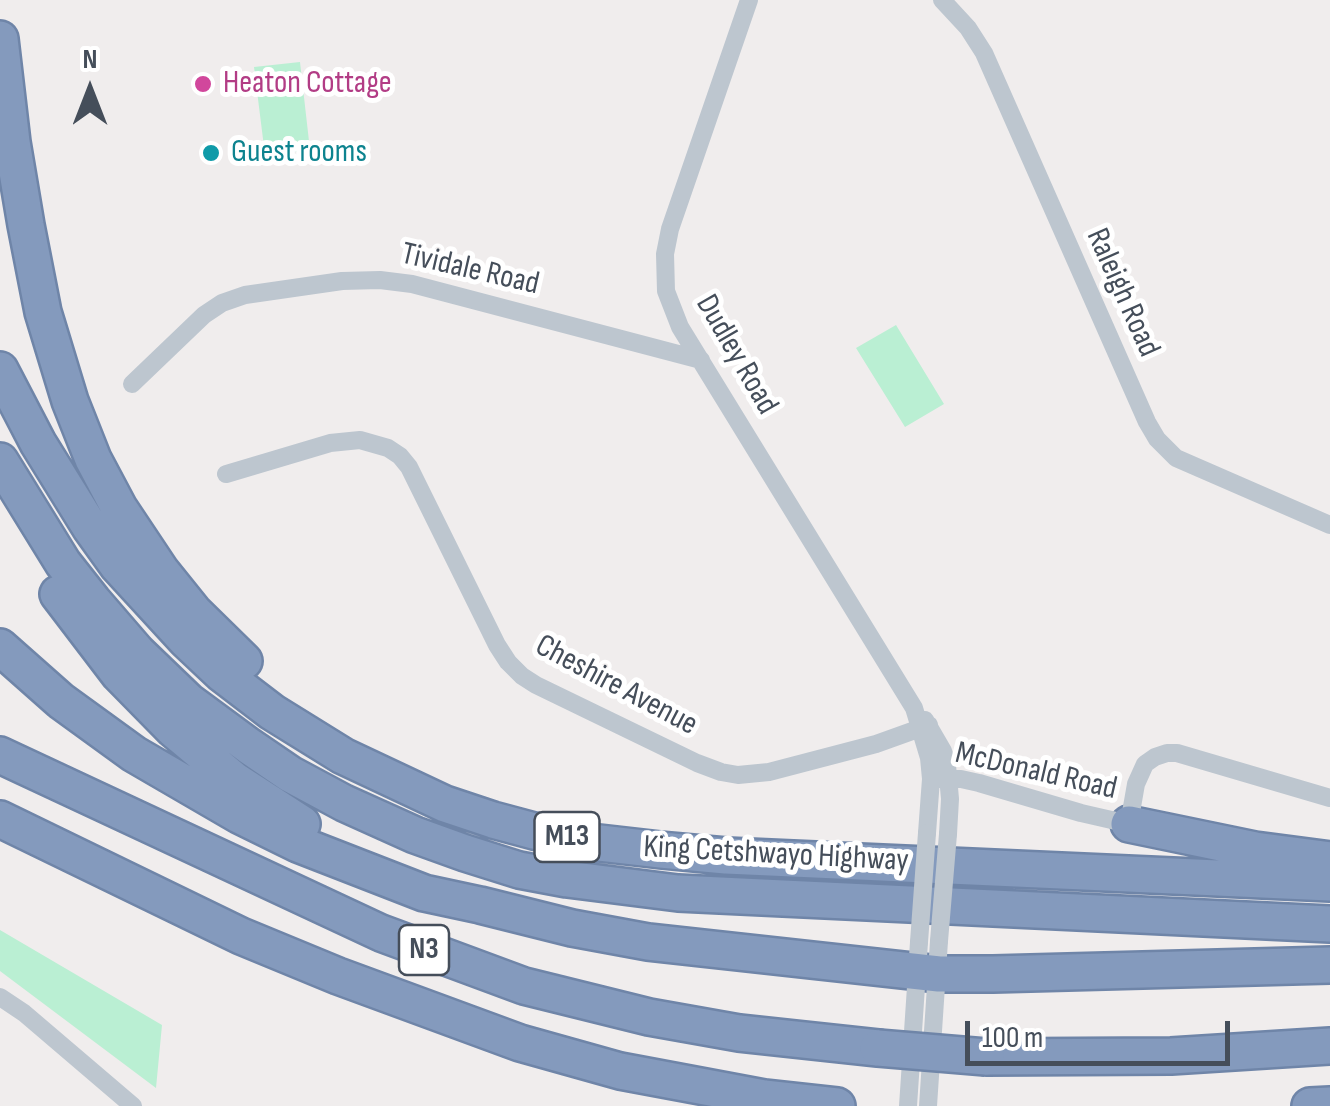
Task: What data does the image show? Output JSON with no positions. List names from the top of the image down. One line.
{"streets":{"highway":["M13","King Cetshwayo Highway","N3"],"street":["Tividale Road","Raleigh Road","Dudley Road","Cheshire Avenue","McDonald Road"]},"crossings":[["Tividale Road","Dudley Road"],["Dudley Road","Cheshire Avenue"],["Dudley Road","McDonald Road"]],"places":["Heaton Cottage","Guest rooms"],"scale_bar":"100 m","north":"top"}
